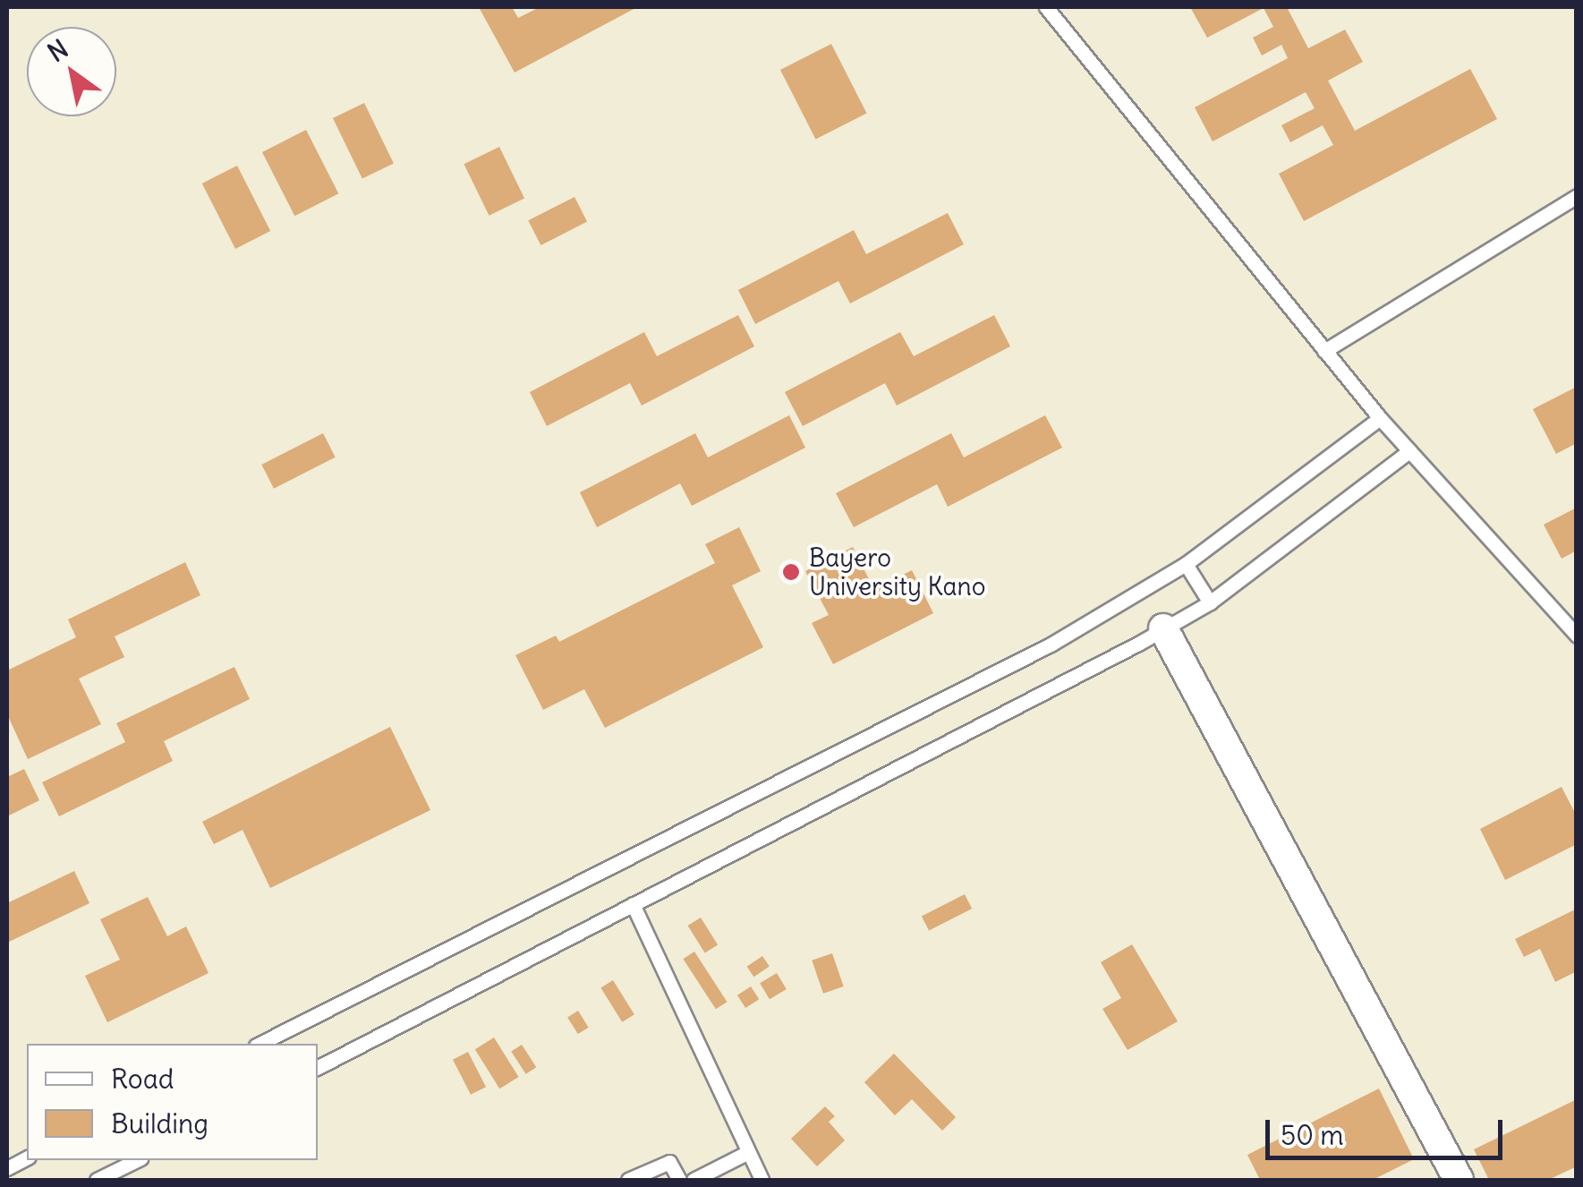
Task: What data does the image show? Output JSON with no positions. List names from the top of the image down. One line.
{"places":["Bayero University Kano"],"legend":["Road","Building"],"scale_bar":"50 m","north":"top left"}
